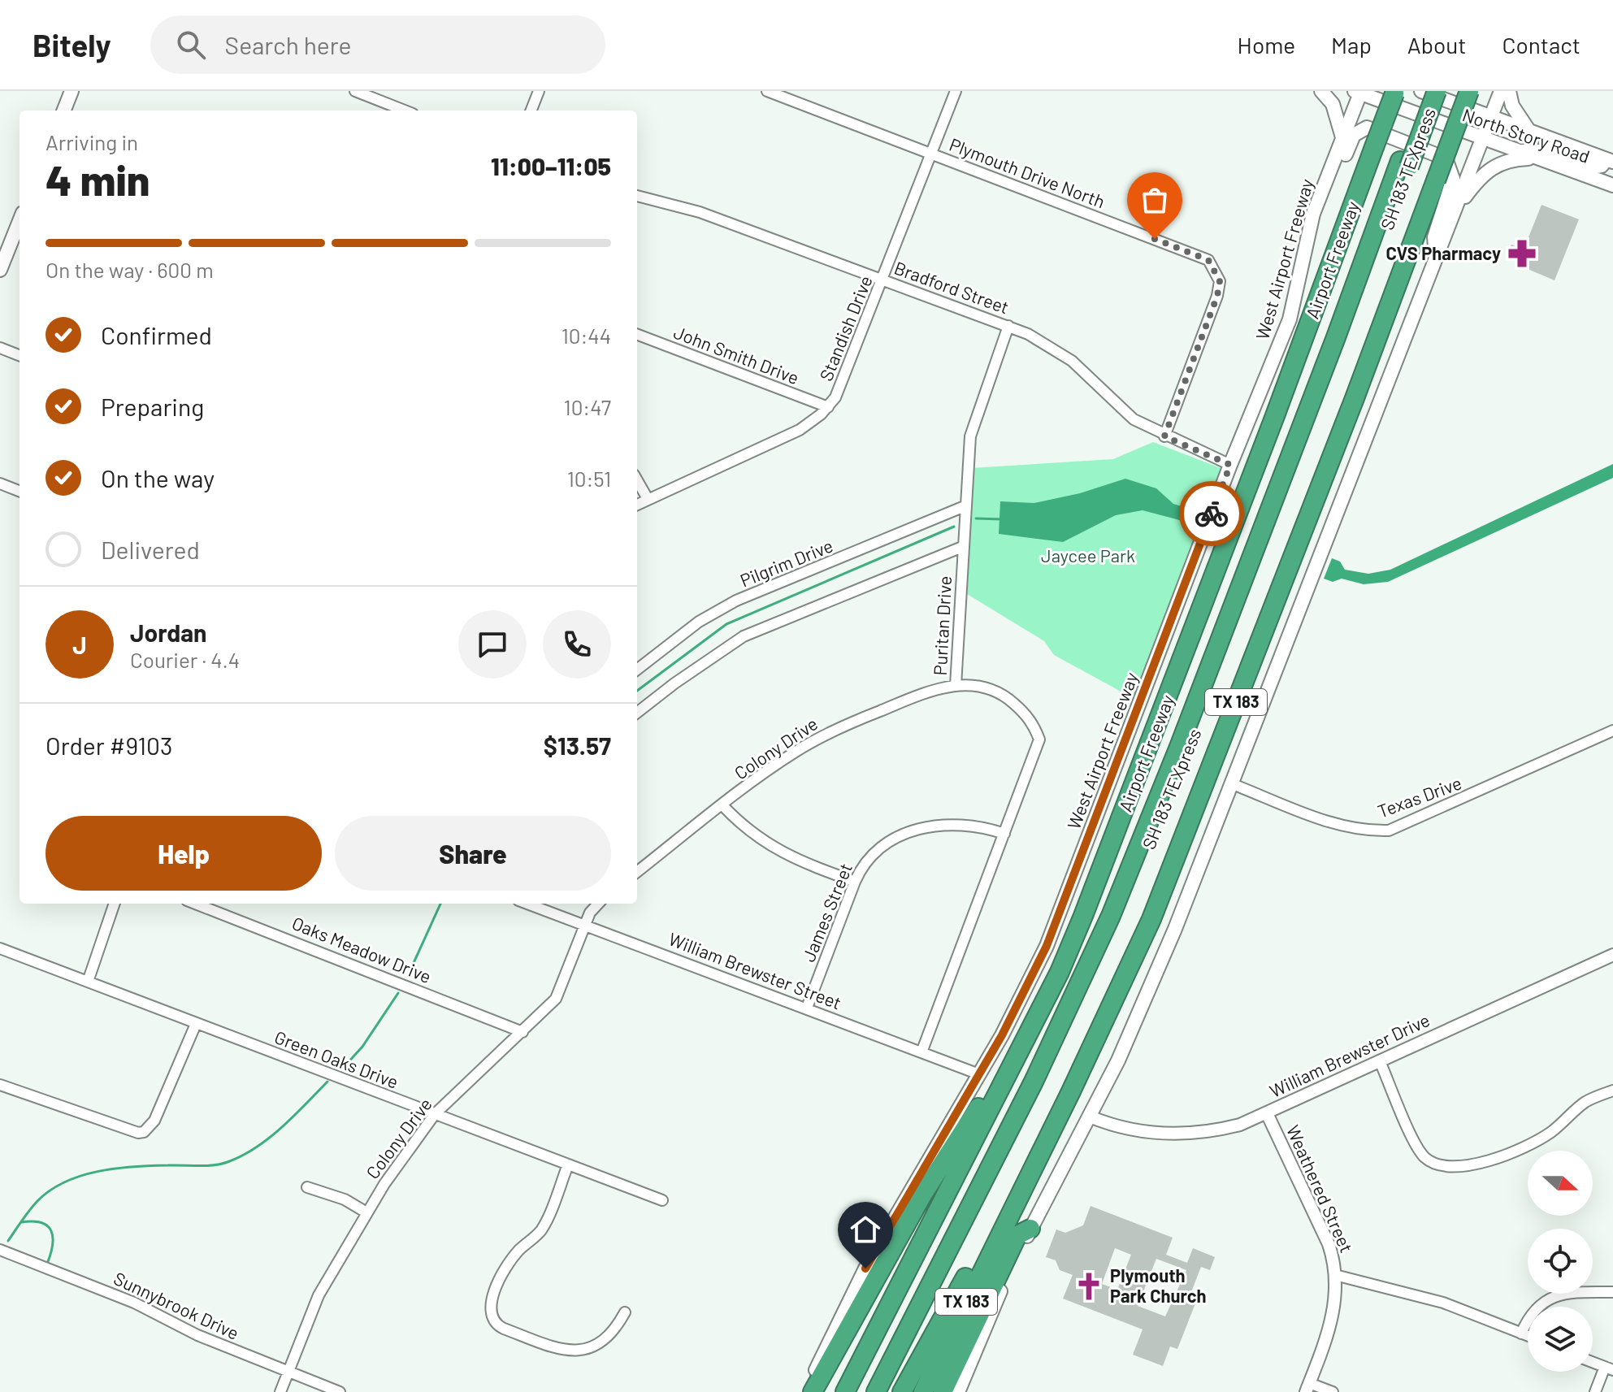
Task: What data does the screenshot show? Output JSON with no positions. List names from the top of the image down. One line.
{"streets":{"highway":["SH 183 TEXpress","Airport Freeway","TX 183"],"main road":["North Story Road","West Airport Freeway"],"street":["Plymouth Drive North","Bradford Street","Standish Drive","John Smith Drive","Pilgrim Drive","Puritan Drive","Colony Drive","Texas Drive","James Street","Oaks Meadow Drive","William Brewster Street","William Brewster Drive","Green Oaks Drive","Weathered Street","Sunnybrook Drive"]},"crossings":[["North Story Road","SH 183 TEXpress"],["North Story Road","West Airport Freeway"],["Plymouth Drive North","Bradford Street"],["Plymouth Drive North","Standish Drive"],["West Airport Freeway","Bradford Street"],["West Airport Freeway","William Brewster Street"],["Bradford Street","Standish Drive"],["Bradford Street","Puritan Drive"],["Standish Drive","John Smith Drive"],["Pilgrim Drive","Puritan Drive"],["Puritan Drive","Colony Drive"],["Puritan Drive","James Street"],["Puritan Drive","William Brewster Street"],["Colony Drive","Oaks Meadow Drive"],["Colony Drive","William Brewster Street"],["Colony Drive","Green Oaks Drive"],["Colony Drive","Sunnybrook Drive"],["James Street","William Brewster Street"],["William Brewster Drive","Weathered Street"]],"parks":["Jaycee Park"],"places":{"pharmacy":["CVS Pharmacy"],"church":["Plymouth Park Church"]},"north":"right","page":{"header":"Bitely","search":"Search here","nav":["Home","Map","About","Contact"],"heading":["4 min","Arriving in","11:00–11:05"],"panel":["Jordan","Courier · 4.4","Order #9103","$13.57"],"bar":"On the way · 600 m","list":[["Confirmed","10:44"],["Preparing","10:47"],["On the way","10:51"],"Delivered"],"round":"J","buttons":["Help","Share"]}}
